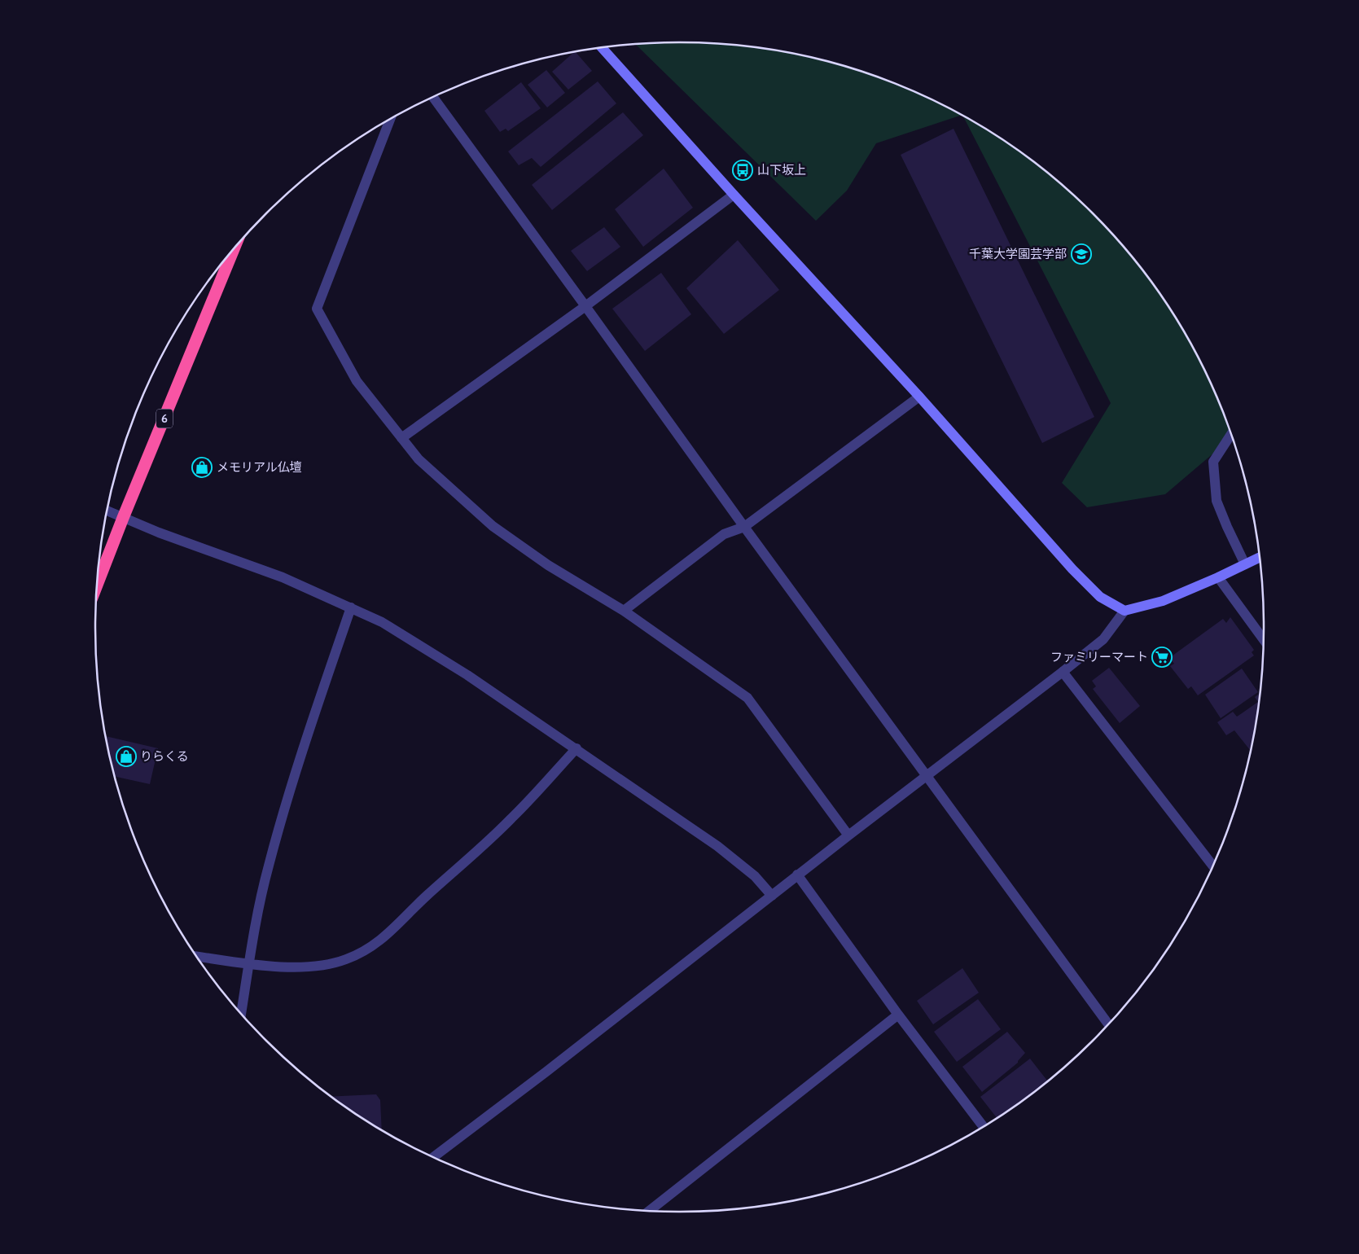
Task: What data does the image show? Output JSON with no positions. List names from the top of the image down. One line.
{"streets":{"highway":["6"]},"places":{"bus stop":["山下坂上"],"school or university":["千葉大学園芸学部"],"shop":["メモリアル仏壇","りらくる"],"supermarket":["ファミリーマート"]}}
